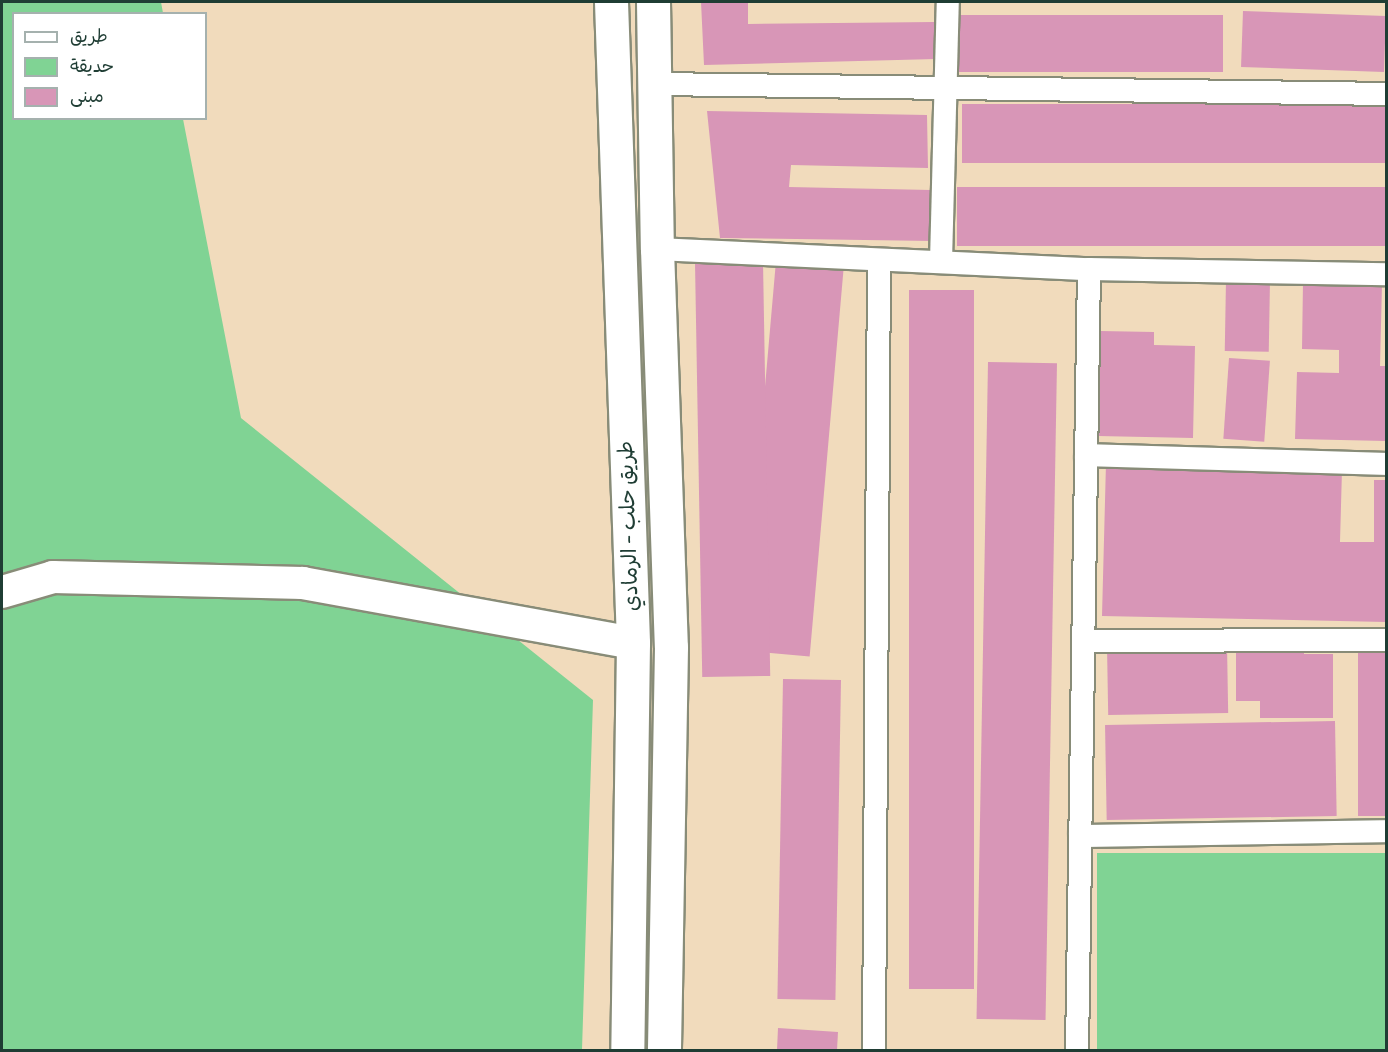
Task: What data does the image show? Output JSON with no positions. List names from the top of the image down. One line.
{"streets":{"highway":["طريق حلب - الرمادي"]},"legend":["طريق","حديقة","مبنى"]}
